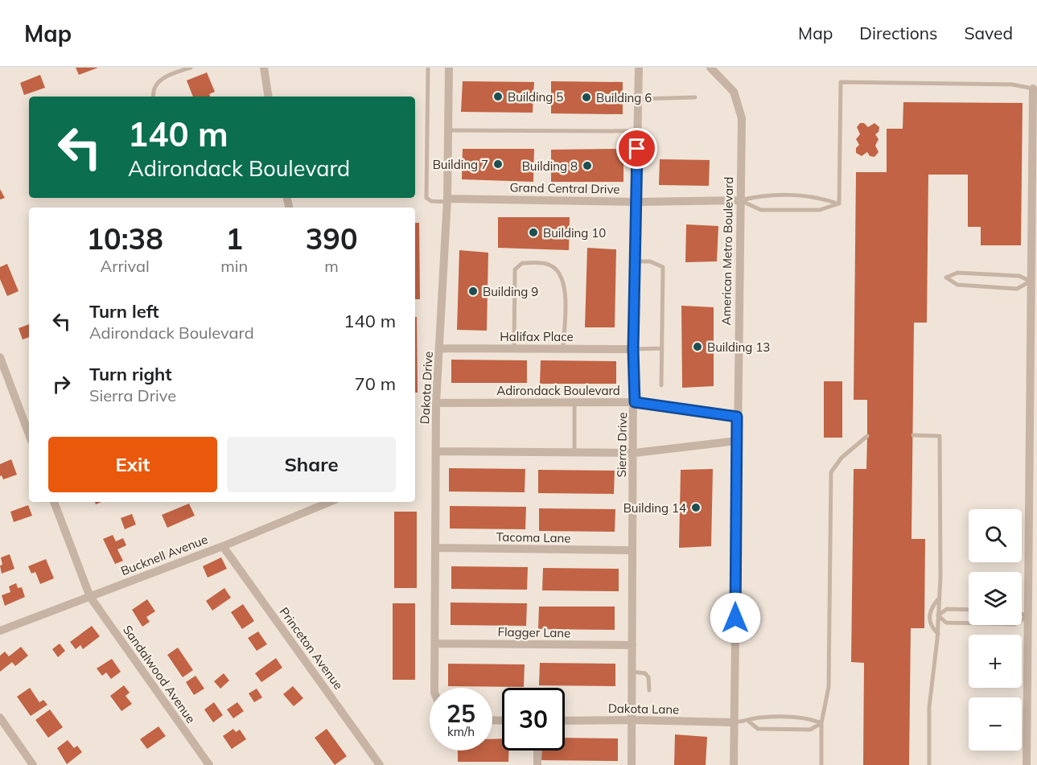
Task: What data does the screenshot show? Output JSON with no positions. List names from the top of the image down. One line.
{"streets":{"street":["Grand Central Drive","American Metro Boulevard","Halifax Place","Dakota Drive","Adirondack Boulevard","Sierra Drive","Tacoma Lane","Bucknell Avenue","Flagger Lane","Princeton Avenue","Sandalwood Avenue","Dakota Lane"]},"crossings":[["Grand Central Drive","American Metro Boulevard"],["Grand Central Drive","Dakota Drive"],["Grand Central Drive","Sierra Drive"],["American Metro Boulevard","Adirondack Boulevard"],["American Metro Boulevard","Dakota Lane"],["Halifax Place","Dakota Drive"],["Halifax Place","Sierra Drive"],["Dakota Drive","Adirondack Boulevard"],["Dakota Drive","Tacoma Lane"],["Dakota Drive","Flagger Lane"],["Adirondack Boulevard","Sierra Drive"],["Sierra Drive","Tacoma Lane"],["Sierra Drive","Flagger Lane"],["Sierra Drive","Dakota Lane"],["Bucknell Avenue","Princeton Avenue"],["Bucknell Avenue","Sandalwood Avenue"]],"places":["Building 5","Building 6","Building 7","Building 8","Building 10","Building 9","Building 13","Building 14"],"page":{"header":"Map","nav":["Map","Directions","Saved"],"turn":["140 m","Adirondack Boulevard"],"eta":["10:38","Arrival","1","min","390","m"],"list":[{"name":"Turn left","note":"Adirondack Boulevard","value":"140 m"},{"name":"Turn right","note":"Sierra Drive","value":"70 m"}],"buttons":["Exit","Share"],"map_buttons":["+","−"],"speed":"25 km/h","limit":"30"}}
